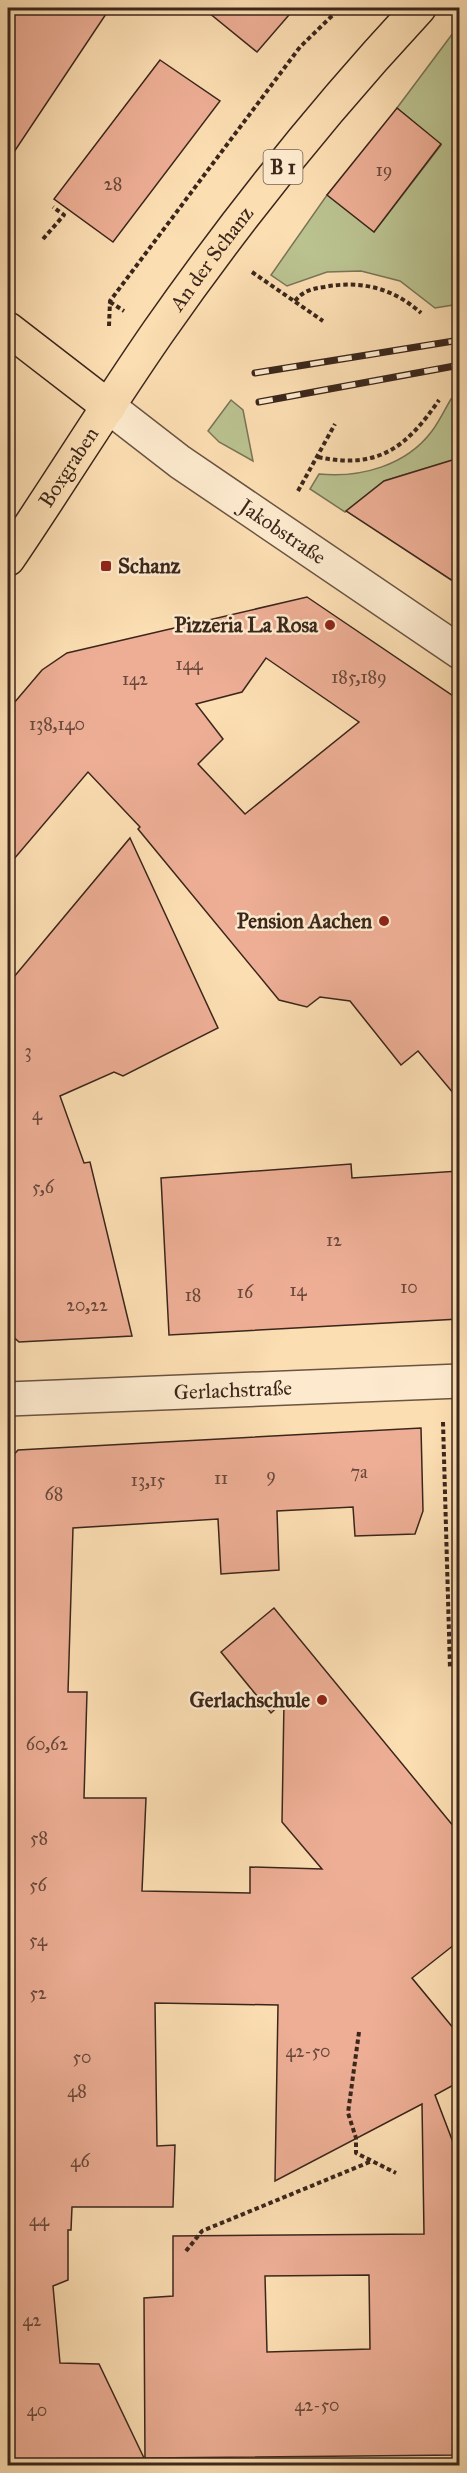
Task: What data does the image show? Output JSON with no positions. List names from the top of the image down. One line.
{"streets":{"main road":["B 1","An der Schanz","Boxgraben"],"street":["Jakobstraße","Gerlachstraße"]},"crossings":[["An der Schanz","Boxgraben"],["An der Schanz","Jakobstraße"],["Boxgraben","Jakobstraße"]],"places":{"transit":["Schanz"],"other":["Pizzeria La Rosa","Pension Aachen","Gerlachschule"]},"house_numbers":["19","28","144","185,189","142","138,140","3","4","5,6","12","10","14","16","18","20,22","7a","9","11","13,15","68","60,62","58","56","54","52","42-50","50","48","46","44","42","42-50","40"]}
